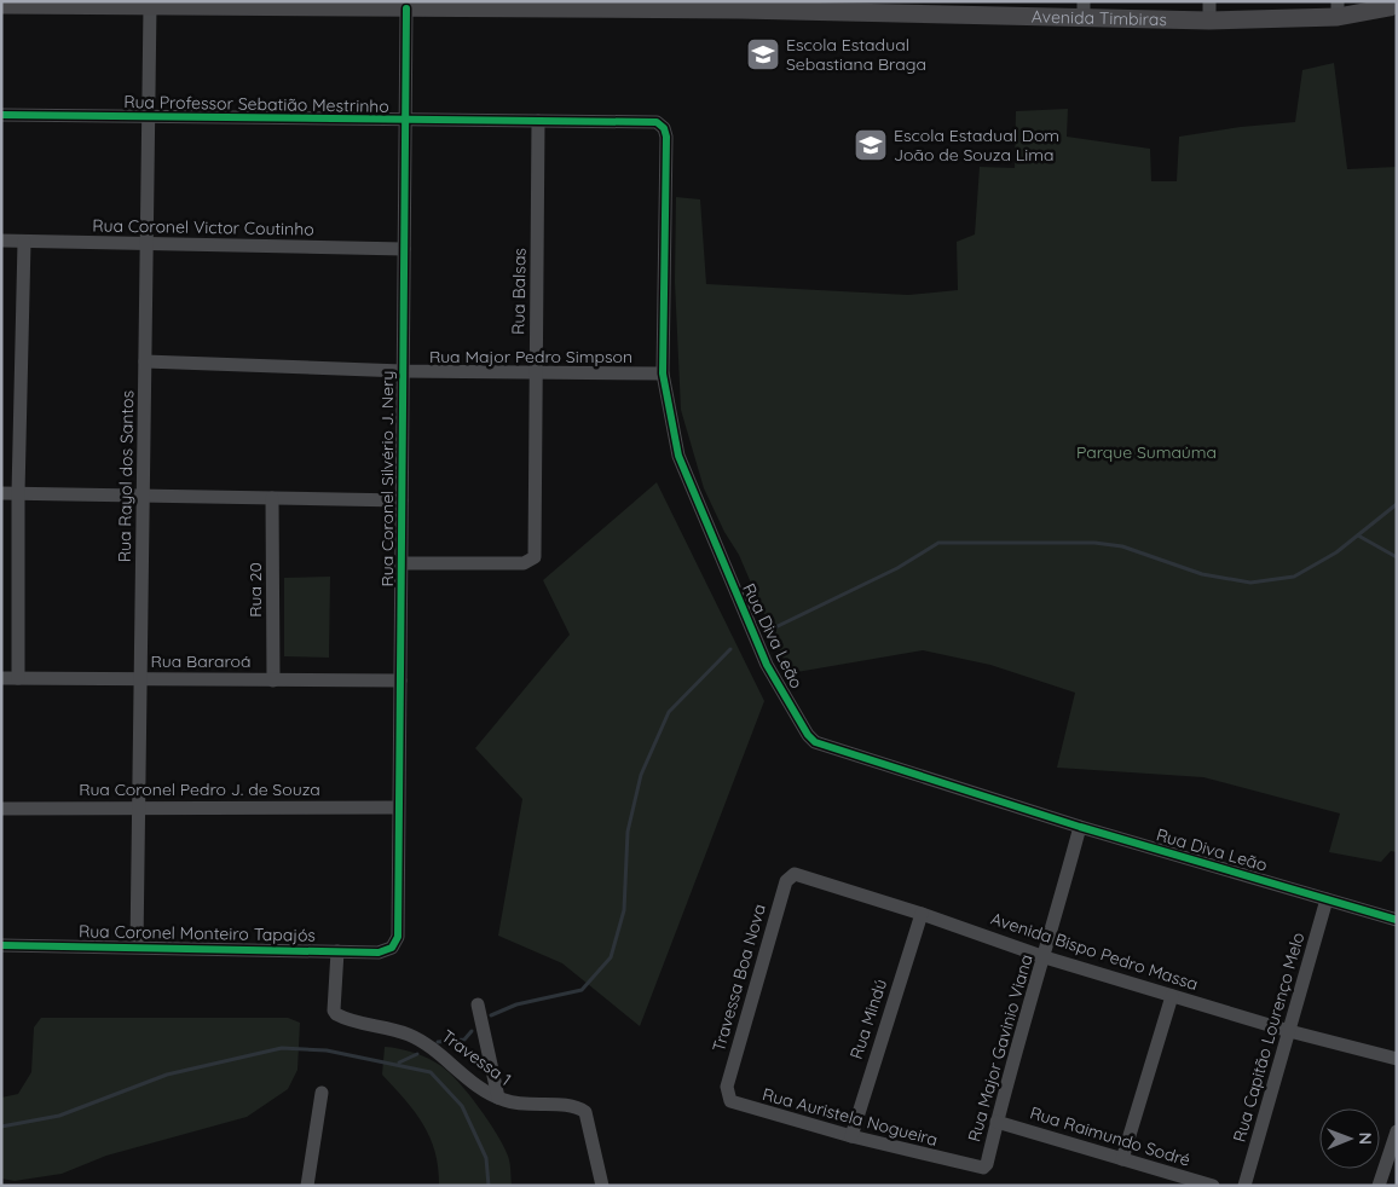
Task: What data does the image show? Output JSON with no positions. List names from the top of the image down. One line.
{"streets":{"street":["Avenida Timbiras","Rua Professor Sebatião Mestrinho","Rua Coronel Victor Coutinho","Rua Balsas","Rua Major Pedro Simpson","Rua Rayol dos Santos","Rua Coronel Silvério J. Nery","Rua 20","Rua Diva Leão","Rua Bararoá","Rua Coronel Pedro J. de Souza","Rua Coronel Monteiro Tapajós","Avenida Bispo Pedro Massa","Travessa Boa Nova","Rua Mindú","Rua Capitão Lourenço Melo","Rua Major Gavinio Viana","Travessa 1","Rua Auristela Nogueira","Rua Raimundo Sodré"]},"crossings":[["Avenida Timbiras","Rua Rayol dos Santos"],["Avenida Timbiras","Rua Coronel Silvério J. Nery"],["Rua Professor Sebatião Mestrinho","Rua Balsas"],["Rua Professor Sebatião Mestrinho","Rua Rayol dos Santos"],["Rua Professor Sebatião Mestrinho","Rua Coronel Silvério J. Nery"],["Rua Professor Sebatião Mestrinho","Rua Diva Leão"],["Rua Coronel Victor Coutinho","Rua Rayol dos Santos"],["Rua Coronel Victor Coutinho","Rua Coronel Silvério J. Nery"],["Rua Balsas","Rua Major Pedro Simpson"],["Rua Balsas","Rua Coronel Silvério J. Nery"],["Rua Major Pedro Simpson","Rua Rayol dos Santos"],["Rua Major Pedro Simpson","Rua Coronel Silvério J. Nery"],["Rua Major Pedro Simpson","Rua Diva Leão"],["Rua Rayol dos Santos","Rua Bararoá"],["Rua Rayol dos Santos","Rua Coronel Pedro J. de Souza"],["Rua Rayol dos Santos","Rua Coronel Monteiro Tapajós"],["Rua Coronel Silvério J. Nery","Rua Bararoá"],["Rua Coronel Silvério J. Nery","Rua Coronel Pedro J. de Souza"],["Rua Coronel Silvério J. Nery","Rua Coronel Monteiro Tapajós"],["Rua 20","Rua Bararoá"],["Rua Diva Leão","Rua Capitão Lourenço Melo"],["Rua Diva Leão","Rua Major Gavinio Viana"],["Rua Coronel Monteiro Tapajós","Travessa 1"],["Avenida Bispo Pedro Massa","Travessa Boa Nova"],["Avenida Bispo Pedro Massa","Rua Mindú"],["Avenida Bispo Pedro Massa","Rua Capitão Lourenço Melo"],["Avenida Bispo Pedro Massa","Rua Major Gavinio Viana"],["Travessa Boa Nova","Rua Auristela Nogueira"],["Rua Mindú","Rua Auristela Nogueira"],["Rua Major Gavinio Viana","Rua Auristela Nogueira"],["Rua Major Gavinio Viana","Rua Raimundo Sodré"]],"parks":["Parque Sumaúma"],"places":{"school or university":["Escola Estadual Sebastiana Braga","Escola Estadual Dom João de Souza Lima"]},"north":"right"}
